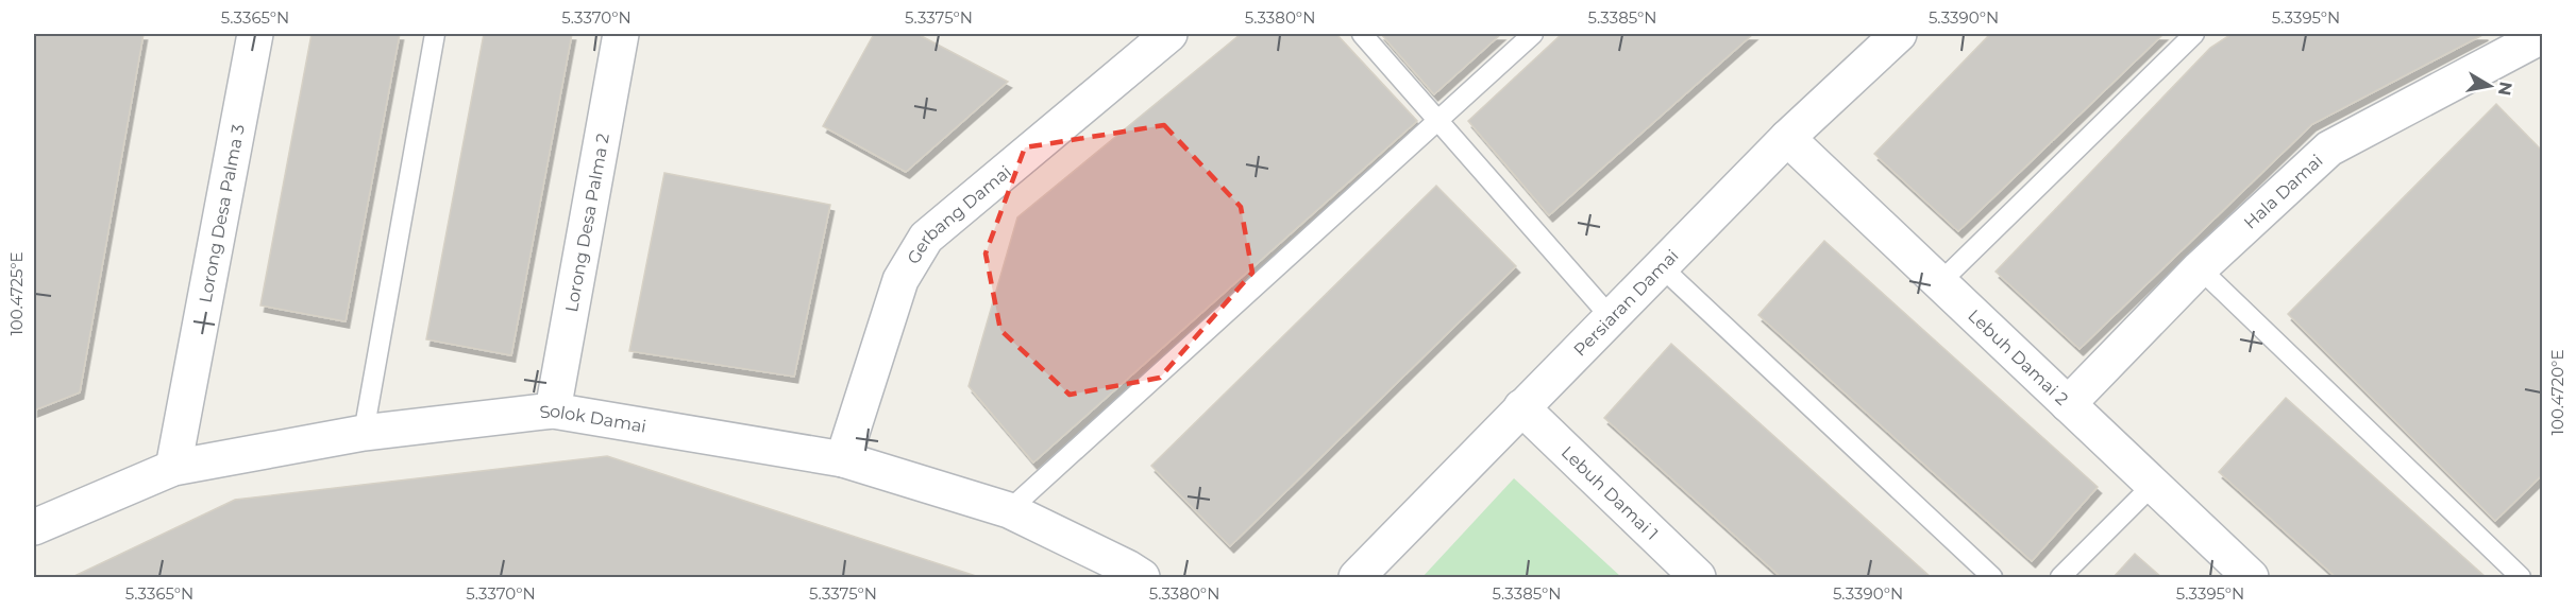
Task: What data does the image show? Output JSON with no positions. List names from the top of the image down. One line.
{"streets":{"street":["Hala Damai","Lorong Desa Palma 3","Gerbang Damai","Lorong Desa Palma 2","Persiaran Damai","Lebuh Damai 2","Solok Damai","Lebuh Damai 1"]},"crossings":[["Hala Damai","Lebuh Damai 2"],["Lorong Desa Palma 3","Solok Damai"],["Gerbang Damai","Solok Damai"],["Lorong Desa Palma 2","Solok Damai"],["Persiaran Damai","Lebuh Damai 2"],["Persiaran Damai","Lebuh Damai 1"]],"north":"right","coordinates":["5.3365°N","5.3370°N","5.3375°N","5.3380°N","5.3385°N","5.3390°N","5.3395°N","100.4725°E","100.4720°E"]}
